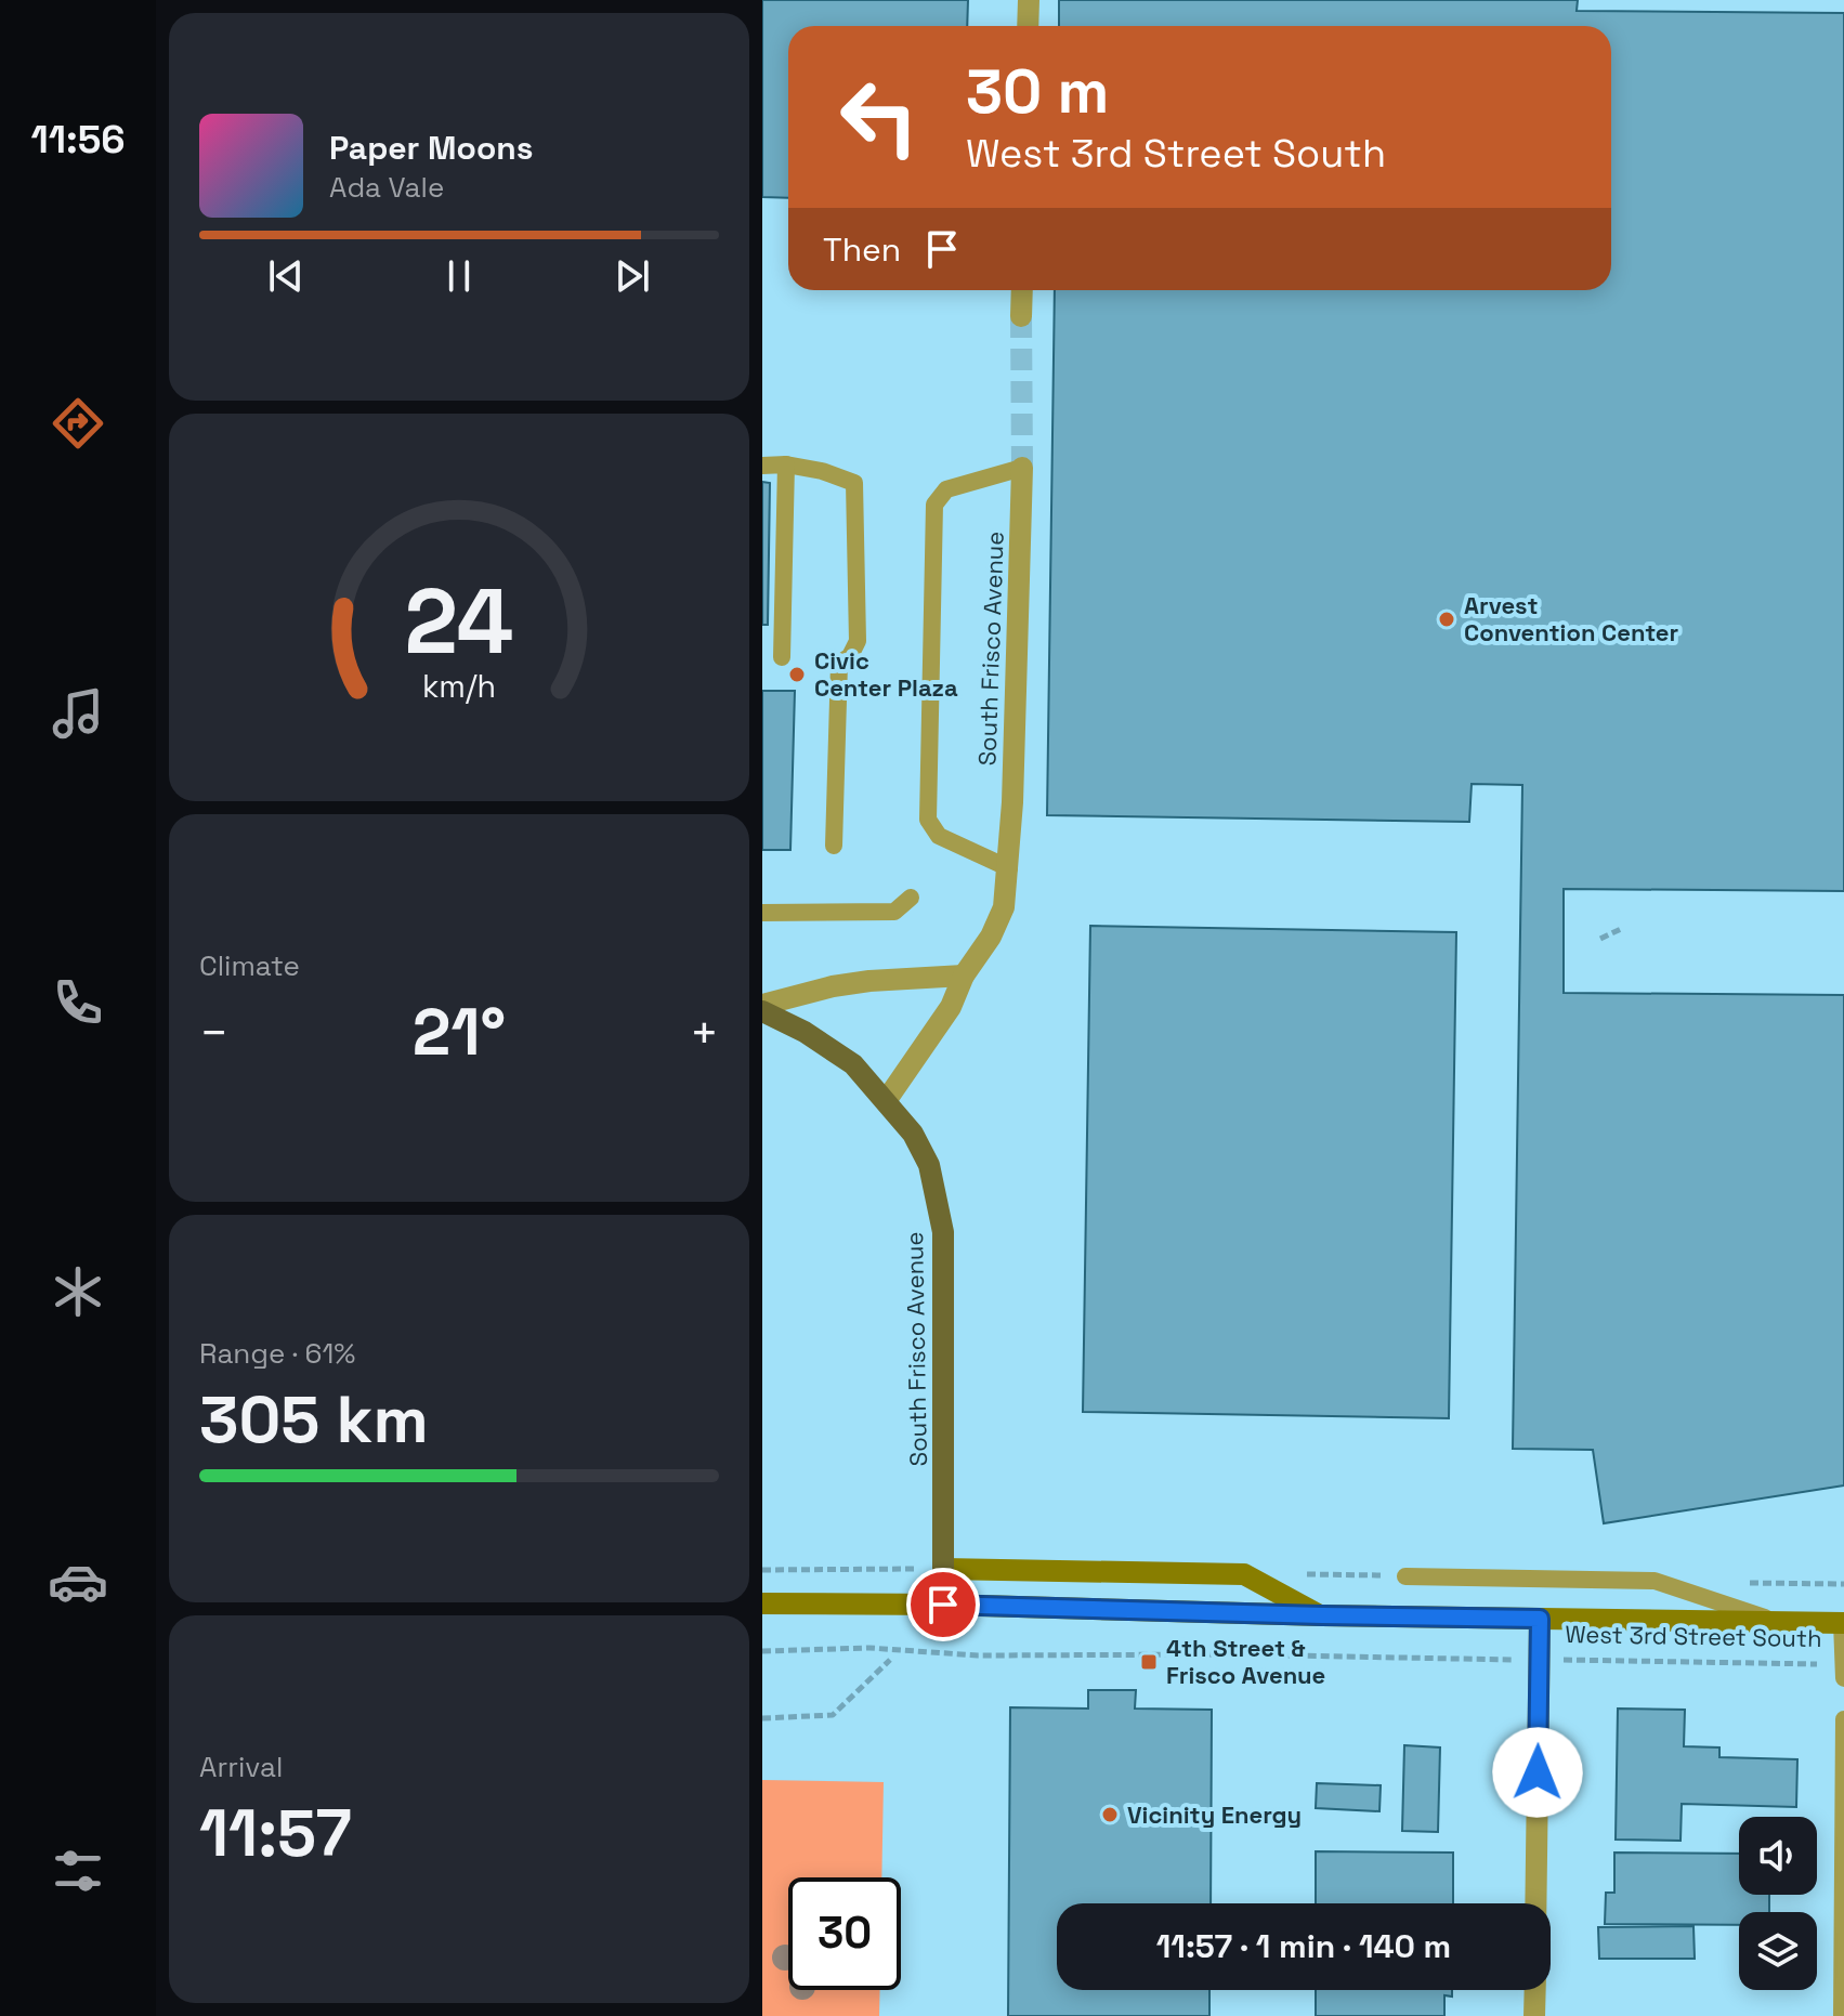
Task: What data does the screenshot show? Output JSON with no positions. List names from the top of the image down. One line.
{"streets":{"main road":["South Frisco Avenue","West 3rd Street South"]},"crossings":[["South Frisco Avenue","West 3rd Street South"]],"places":{"other":["Arvest Convention Center","Civic Center Plaza","Vicinity Energy"],"transit":["4th Street & Frisco Avenue"]},"page":{"tabs":"11:56","turn":["30 m","West 3rd Street South"],"song":["Paper Moons","Ada Vale"],"then":"Then","tile":["Climate",["Range · 61%","305 km"],["Arrival","11:57"]],"heat":["−","21°","+"],"limit":"30","trip":"11:57 · 1 min · 140 m","gauge":["24","km/h"]}}
